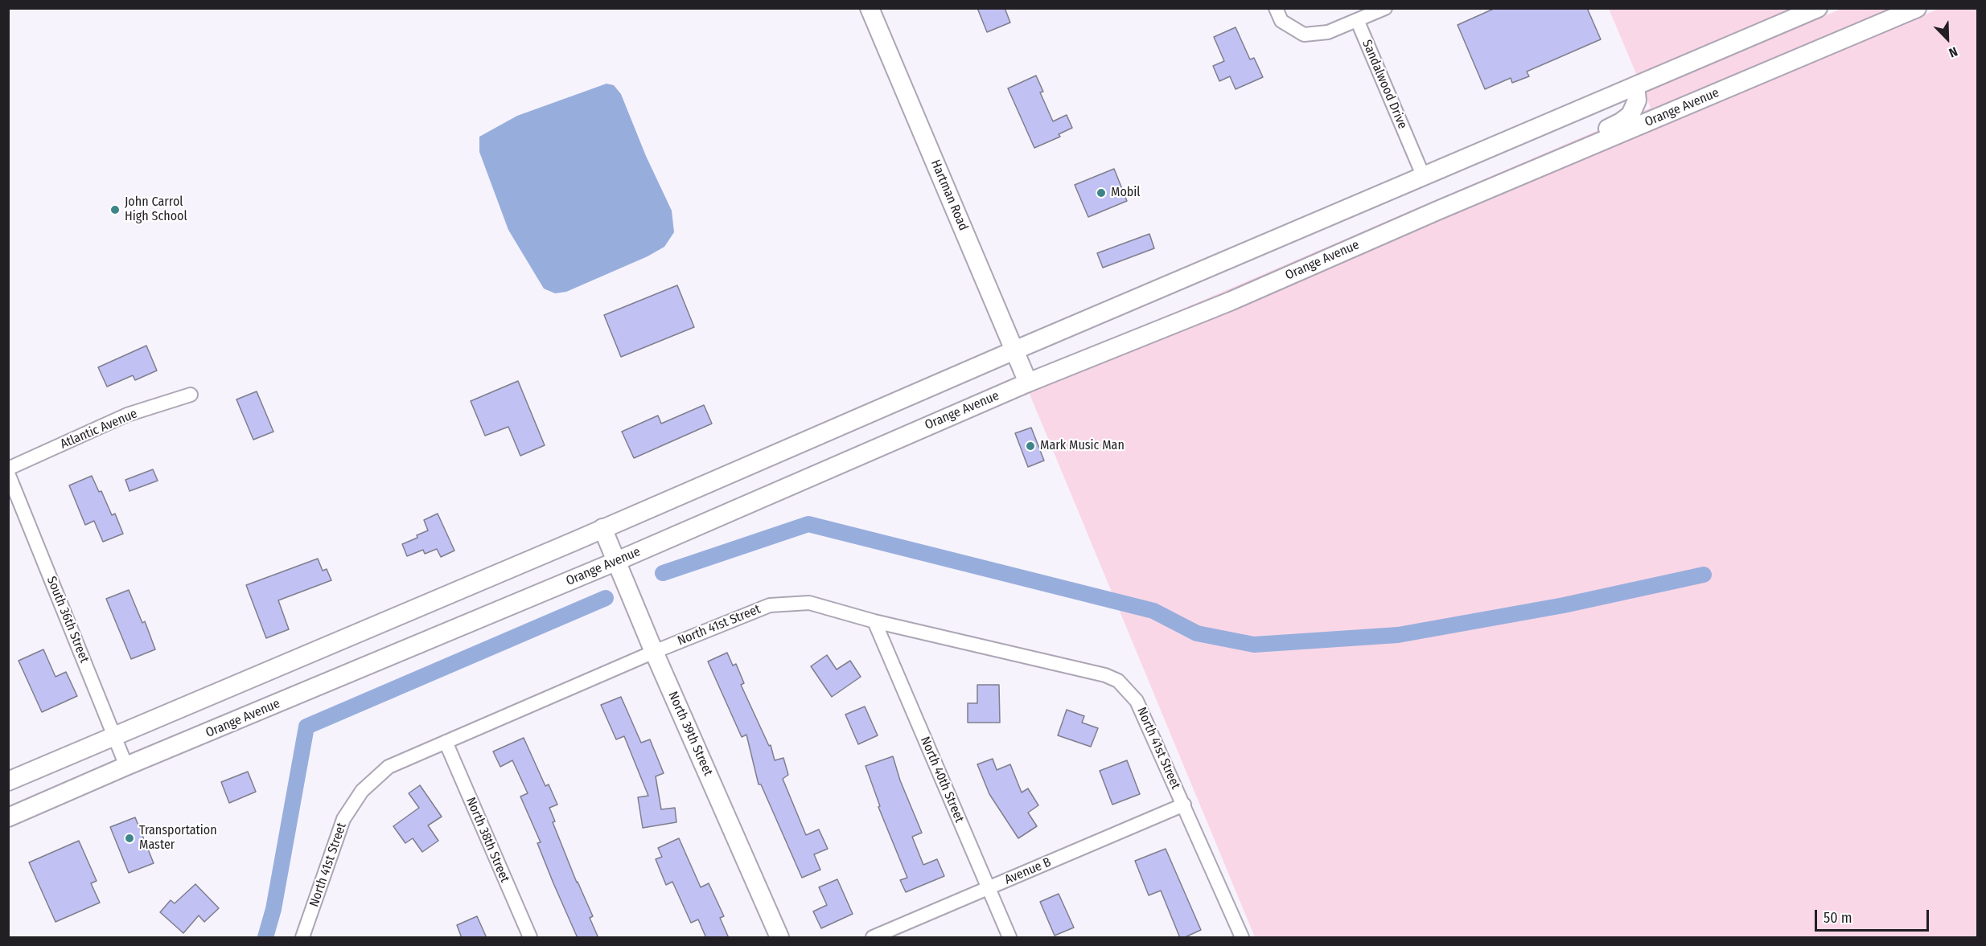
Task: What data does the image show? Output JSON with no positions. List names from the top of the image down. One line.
{"streets":{"main road":["Orange Avenue","Hartman Road","North 39th Street"],"street":["Sandalwood Drive","Atlantic Avenue","South 36th Street","North 41st Street","North 40th Street","North 38th Street","Avenue B"]},"crossings":[["Orange Avenue","Hartman Road"],["Orange Avenue","South 36th Street"],["Orange Avenue","North 39th Street"],["North 41st Street","North 39th Street"],["North 41st Street","North 40th Street"],["North 41st Street","North 38th Street"],["North 41st Street","Avenue B"],["North 40th Street","Avenue B"]],"places":["Mobil","John Carrol High School","Mark Music Man","Transportation Master"],"scale_bar":"50 m","north":"bottom right"}
